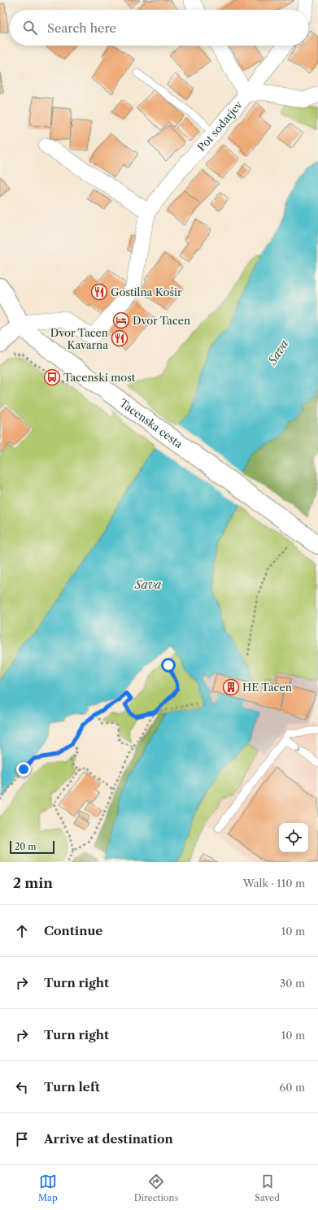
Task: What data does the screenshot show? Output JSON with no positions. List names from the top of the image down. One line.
{"streets":{"main road":["Tacenska cesta"],"street":["Pot sodarjev"]},"crossings":[["Pot sodarjev","Tacenska cesta"]],"water":["Sava"],"places":{"restaurant":["Gostilna Košir","Dvor Tacen Kavarna"],"hotel":["Dvor Tacen"],"bus stop":["Tacenski most"],"building":["HE Tacen"]},"scale_bar":"20 m","page":{"search":"Search here","scale":"20 m","heading":["2 min","Walk · 110 m"],"list":[["Continue","10 m"],["Turn right","30 m"],["Turn right","10 m"],["Turn left","60 m"],"Arrive at destination"],"nav":["Map","Directions","Saved"]}}
